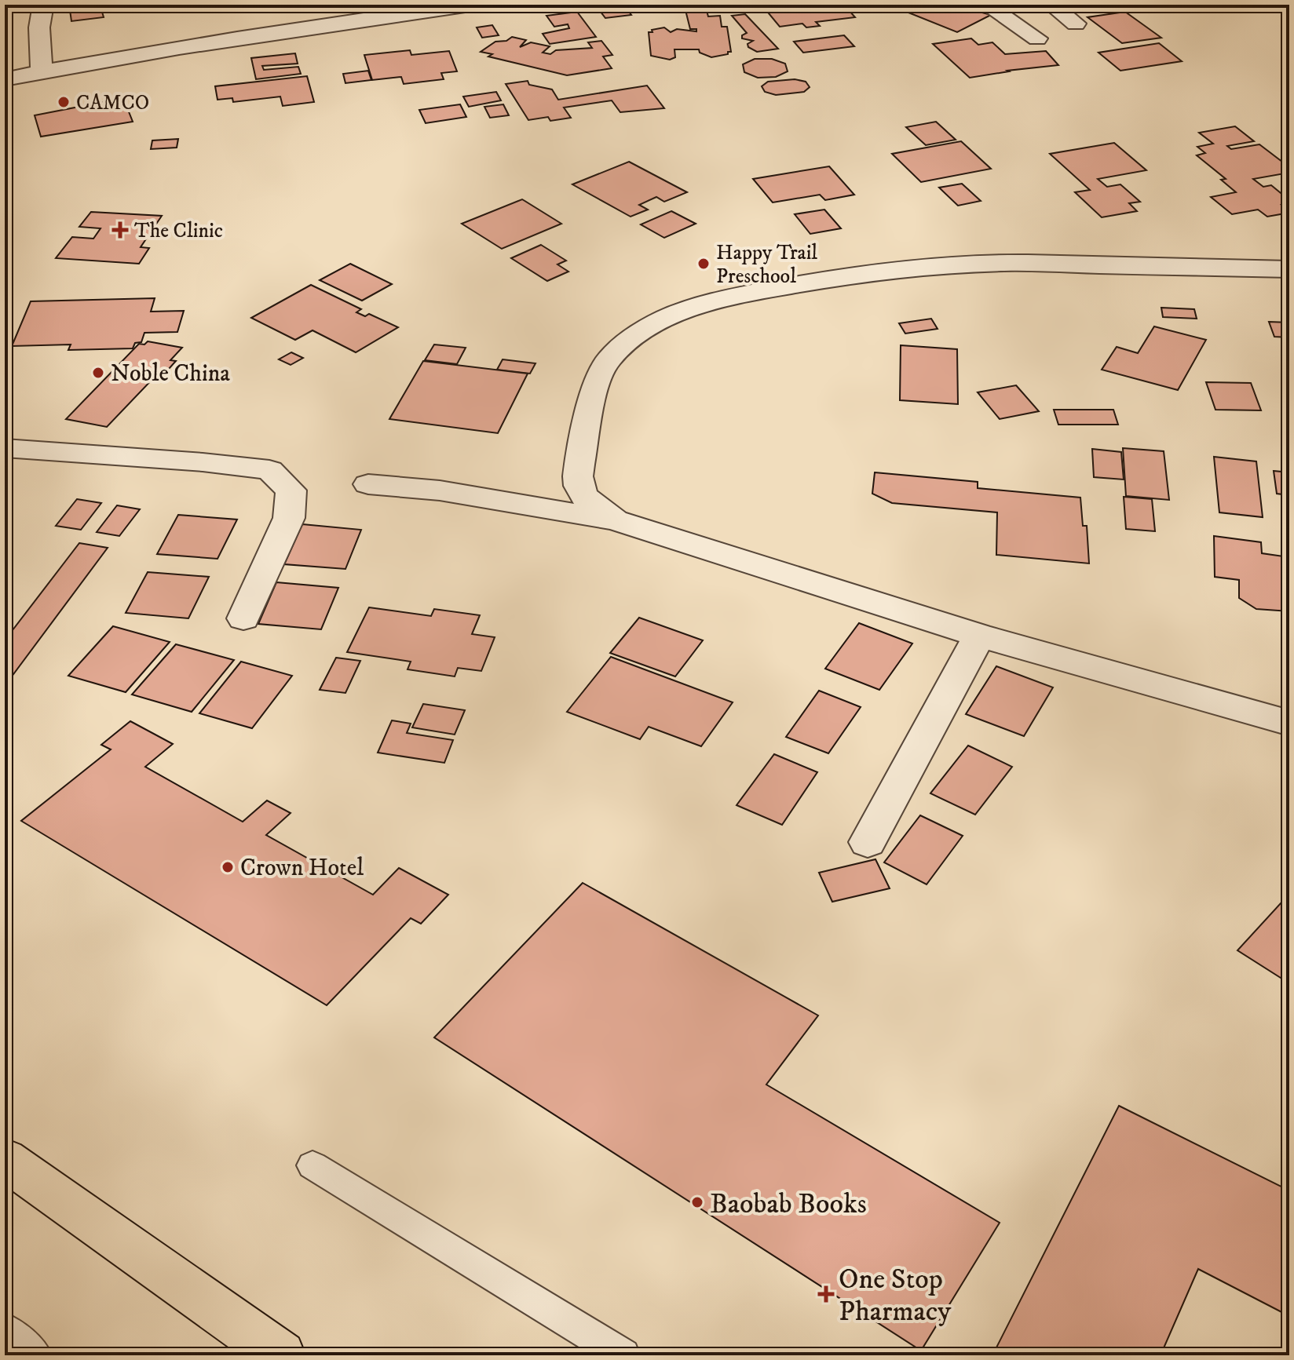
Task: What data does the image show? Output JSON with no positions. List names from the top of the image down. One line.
{"places":{"other":["CAMCO","Happy Trail Preschool","Noble China","Crown Hotel","Baobab Books"],"health":["The Clinic","One Stop Pharmacy"]}}
